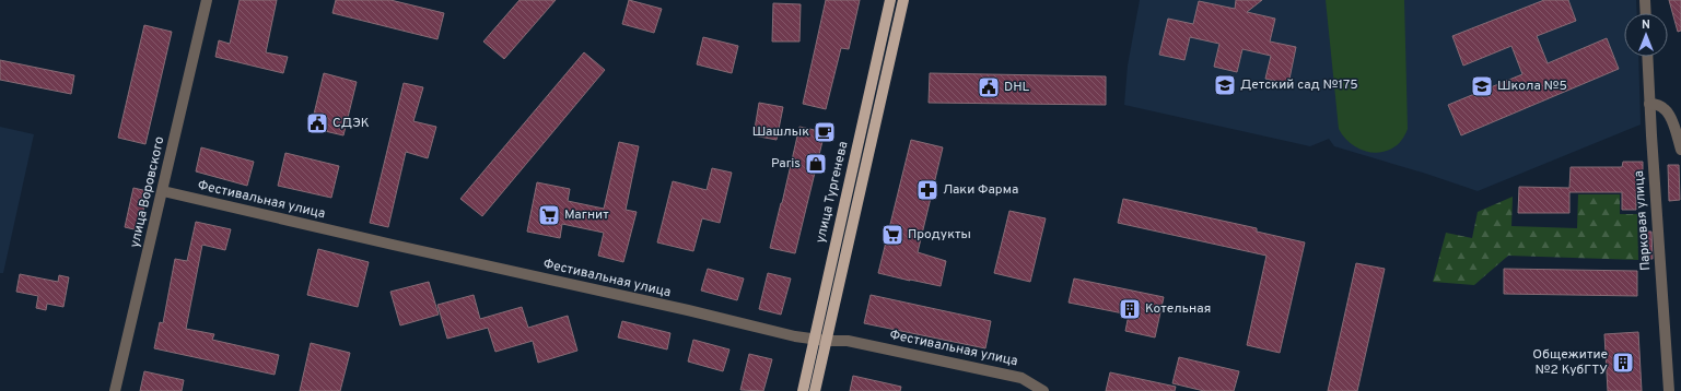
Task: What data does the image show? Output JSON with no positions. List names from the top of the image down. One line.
{"streets":{"main road":["улица Тургенева"],"street":["улица Воровского","Фестивальная улица","Парковая улица"]},"crossings":[["улица Воровского","Фестивальная улица"],["улица Тургенева","Фестивальная улица"]],"places":{"school or university":["Детский сад №175","Школа №5"],"public building":["DHL","СДЭК"],"cafe":["Шашлык"],"shop":["Paris"],"pharmacy":["Лаки Фарма"],"supermarket":["Магнит","Продукты"],"building":["Котельная","Общежитие №2 КубГТУ"]},"north":"top"}
